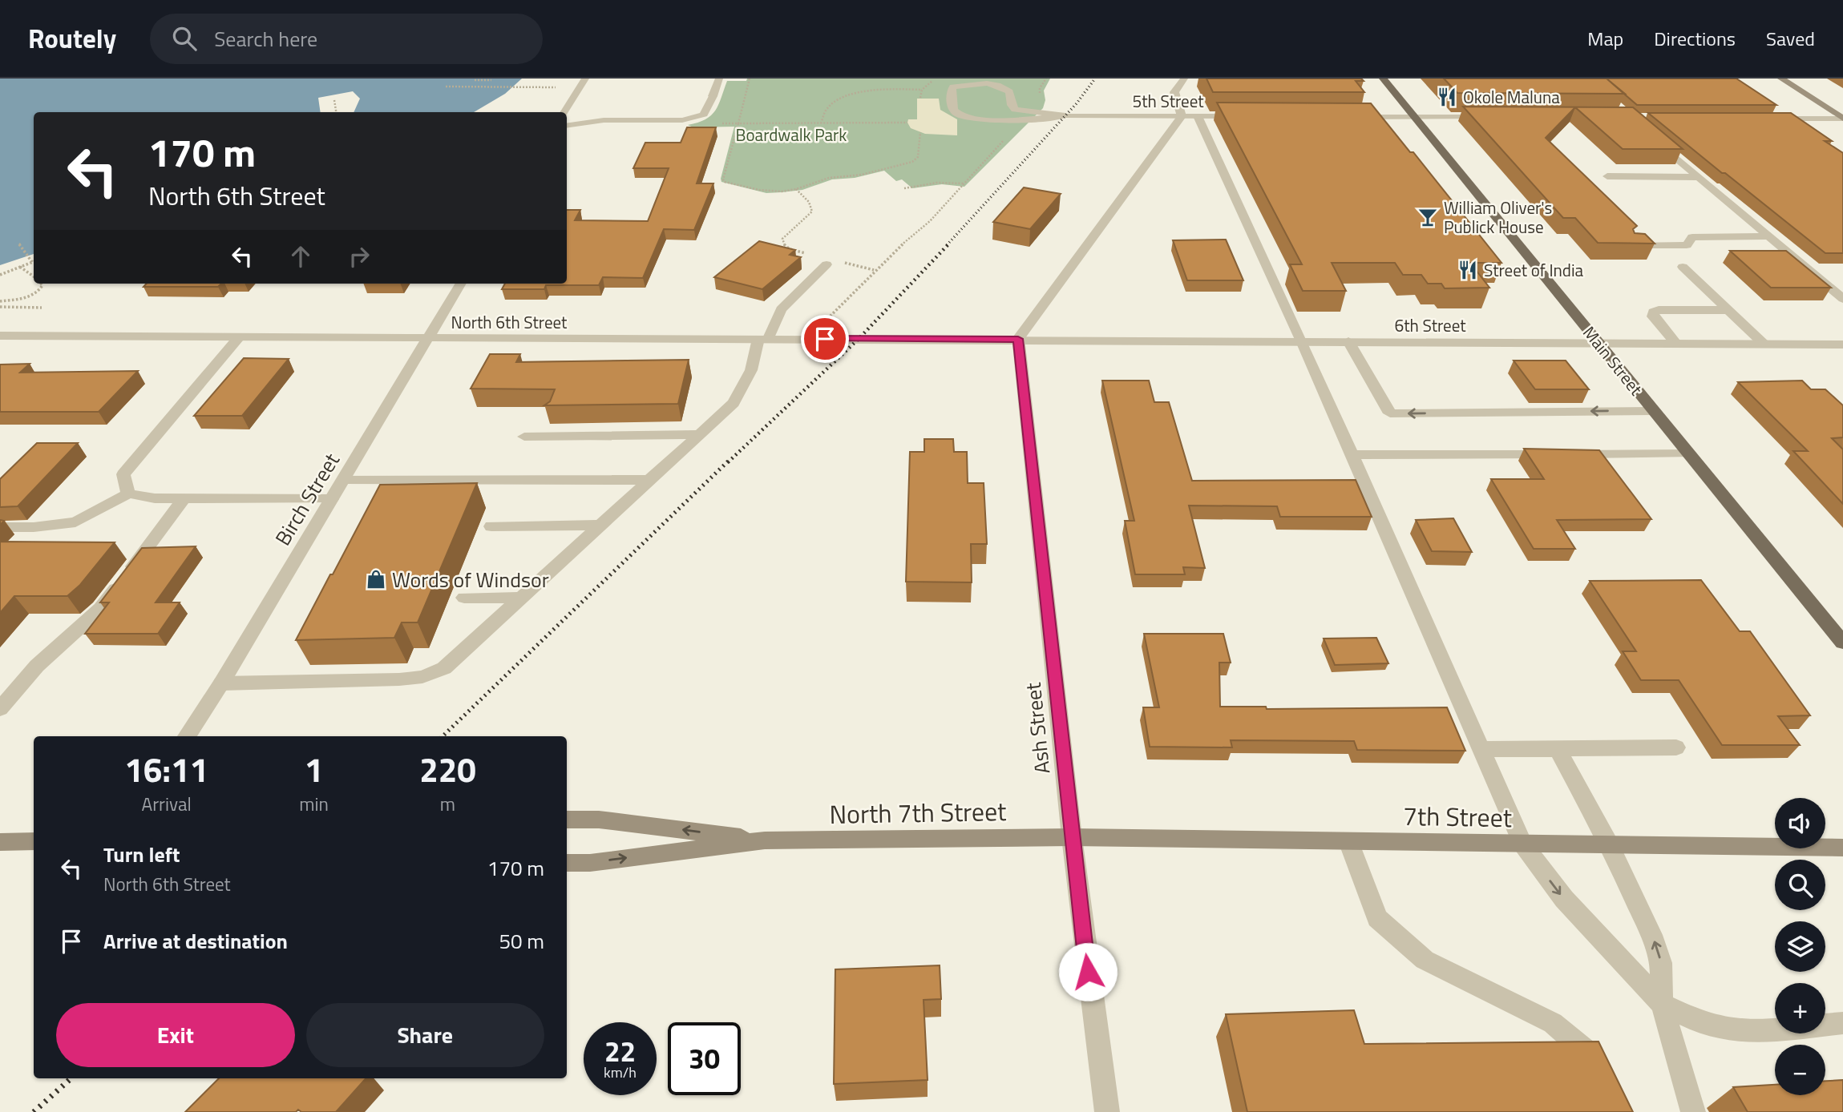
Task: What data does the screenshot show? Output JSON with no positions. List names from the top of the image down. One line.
{"streets":{"main road":["Main Street","North 7th Street","7th Street"],"street":["5th Street","North 6th Street","6th Street","Birch Street","Ash Street"]},"crossings":[["North 6th Street","6th Street"],["North 6th Street","Birch Street"],["North 6th Street","Ash Street"],["6th Street","Main Street"],["6th Street","Ash Street"],["Ash Street","North 7th Street"],["Ash Street","7th Street"],["North 7th Street","7th Street"]],"parks":["Boardwalk Park"],"places":{"restaurant":["Okole Maluna","Street of India"],"bar":["William Oliver's Publick House"],"shop":["Words of Windsor"]},"page":{"header":"Routely","search":"Search here","nav":["Map","Directions","Saved"],"turn":["170 m","North 6th Street"],"eta":["16:11","Arrival","1","min","220","m"],"map_buttons":["+","−"],"list":[{"name":"Turn left","note":"North 6th Street","value":"170 m"},{"name":"Arrive at destination","value":"50 m"}],"buttons":["Exit","Share"],"speed":"22 km/h","limit":"30"}}
